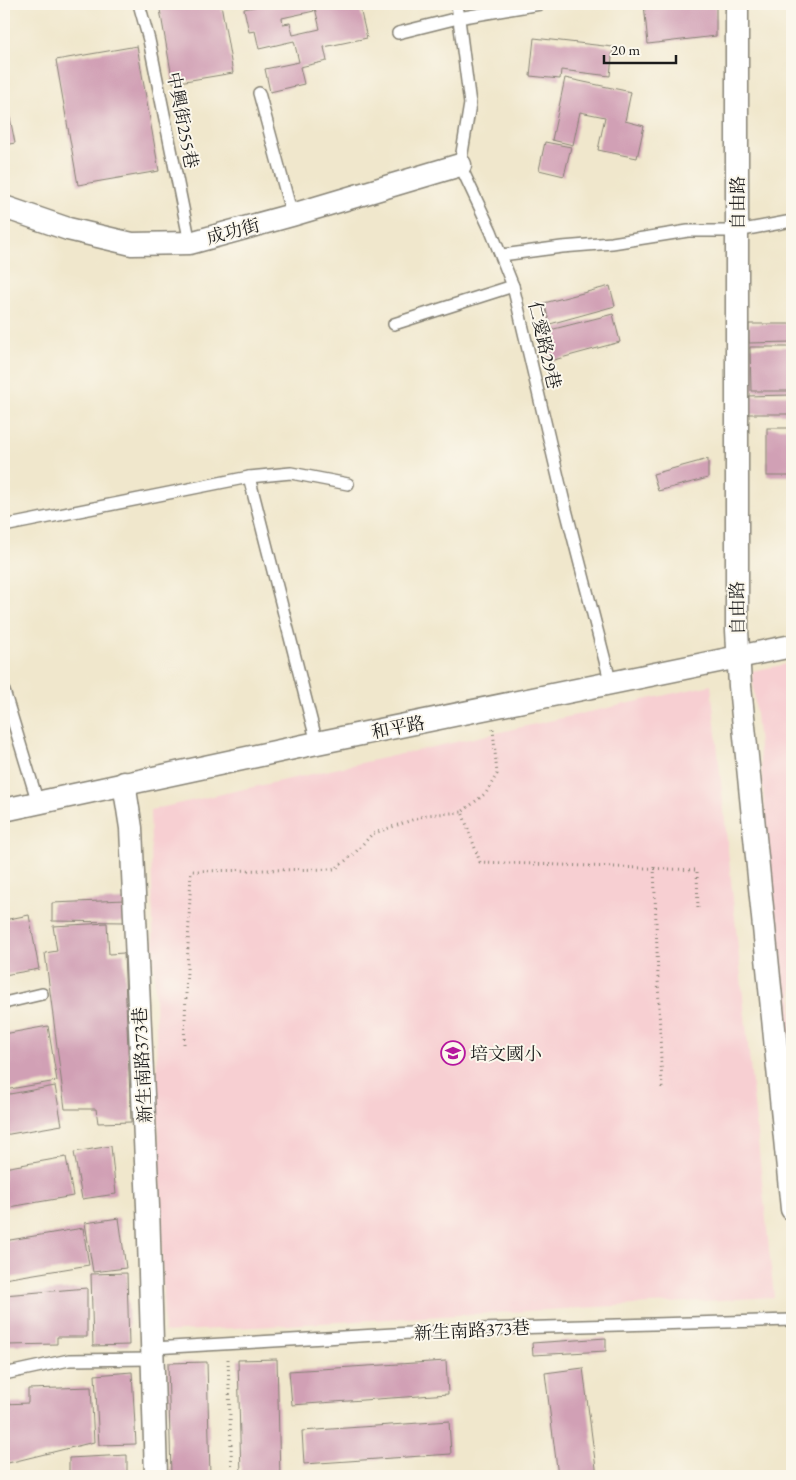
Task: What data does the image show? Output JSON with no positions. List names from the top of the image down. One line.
{"streets":{"street":["自由路","成功街","和平路","新生南路373巷"],"lane":["中興街255巷","仁愛路29巷"]},"crossings":[["中興街255巷","成功街"],["自由路","和平路"],["成功街","仁愛路29巷"],["仁愛路29巷","和平路"],["和平路","新生南路373巷"]],"places":{"school or university":["培文國小"]},"scale_bar":"20 m"}
